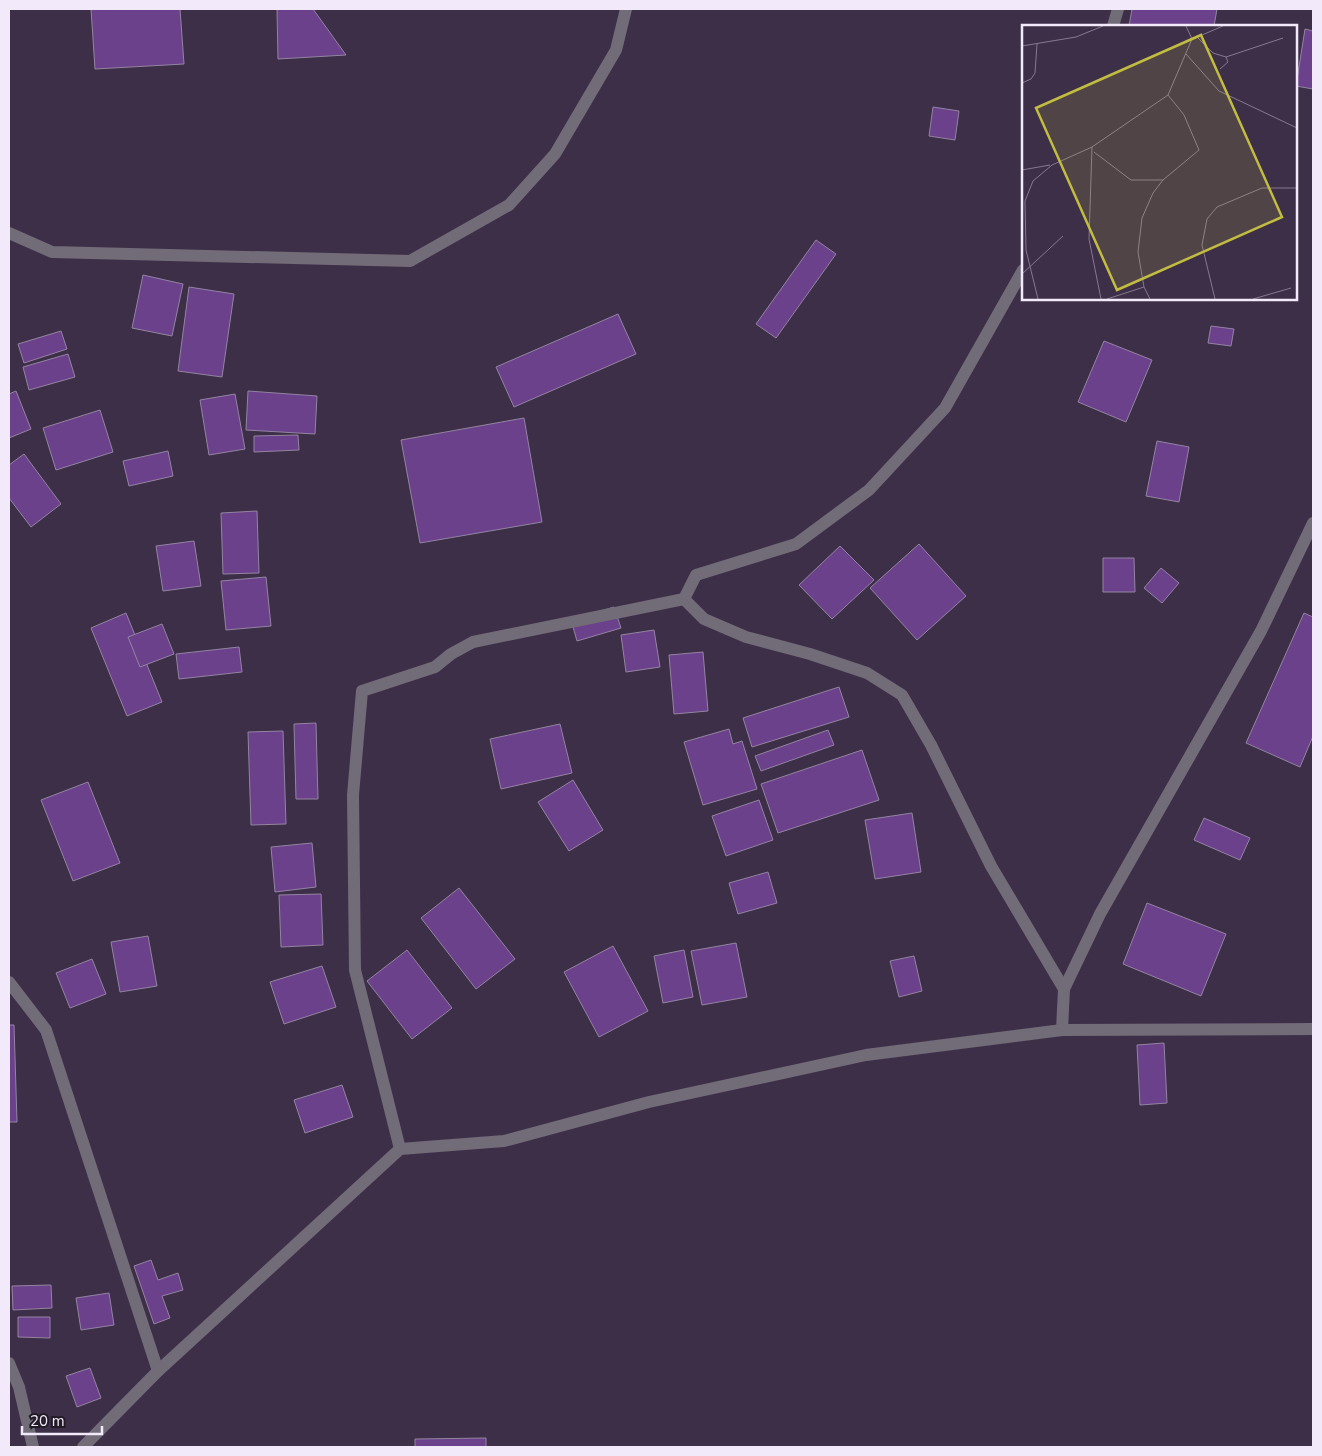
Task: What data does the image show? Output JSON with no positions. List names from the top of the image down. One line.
{"scale_bar":"20 m"}
